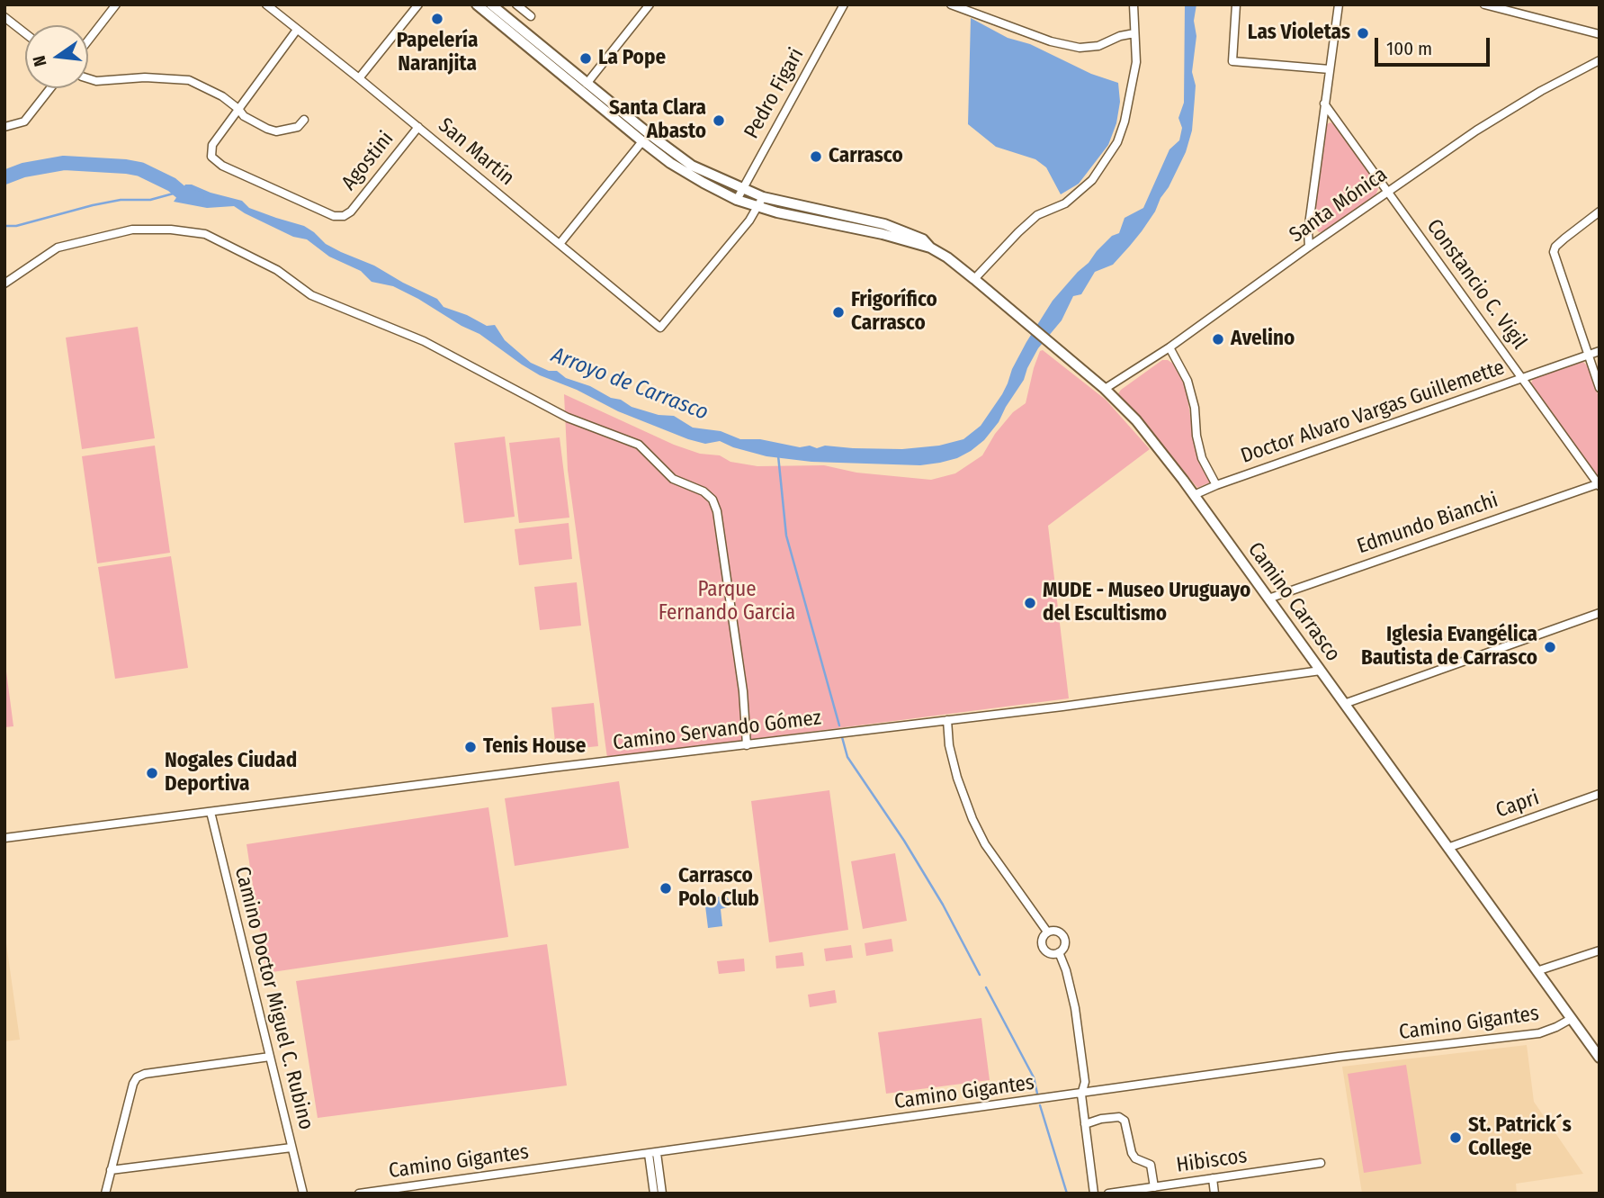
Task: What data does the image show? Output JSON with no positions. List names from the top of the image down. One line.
{"streets":{"main road":["Camino Carrasco"],"street":["Pedro Figari","San Martín","Agostini","Santa Mónica","Constancio C. Vigil","Doctor Alvaro Vargas Guillemette","Edmundo Bianchi","Camino Servando Gómez","Capri","Camino Doctor Miguel C. Rubino","Camino Gigantes","Hibiscos"]},"crossings":[["San Martín","Agostini"],["San Martín","Camino Carrasco"],["Santa Mónica","Constancio C. Vigil"],["Santa Mónica","Camino Carrasco"],["Constancio C. Vigil","Doctor Alvaro Vargas Guillemette"],["Constancio C. Vigil","Edmundo Bianchi"],["Doctor Alvaro Vargas Guillemette","Camino Carrasco"],["Edmundo Bianchi","Camino Carrasco"],["Camino Carrasco","Camino Servando Gómez"],["Camino Carrasco","Capri"],["Camino Carrasco","Camino Gigantes"],["Camino Servando Gómez","Camino Doctor Miguel C. Rubino"]],"water":["Arroyo de Carrasco"],"parks":["Parque Fernando Garcia"],"places":["Papelería Naranjita","Las Violetas","La Pope","Santa Clara Abasto","Carrasco","Frigorífico Carrasco","Avelino","MUDE - Museo Uruguayo del Escultismo","Iglesia Evangélica Bautista de Carrasco","Tenis House","Nogales Ciudad Deportiva","Carrasco Polo Club","St. Patrick´s College"],"scale_bar":"100 m","north":"left"}
